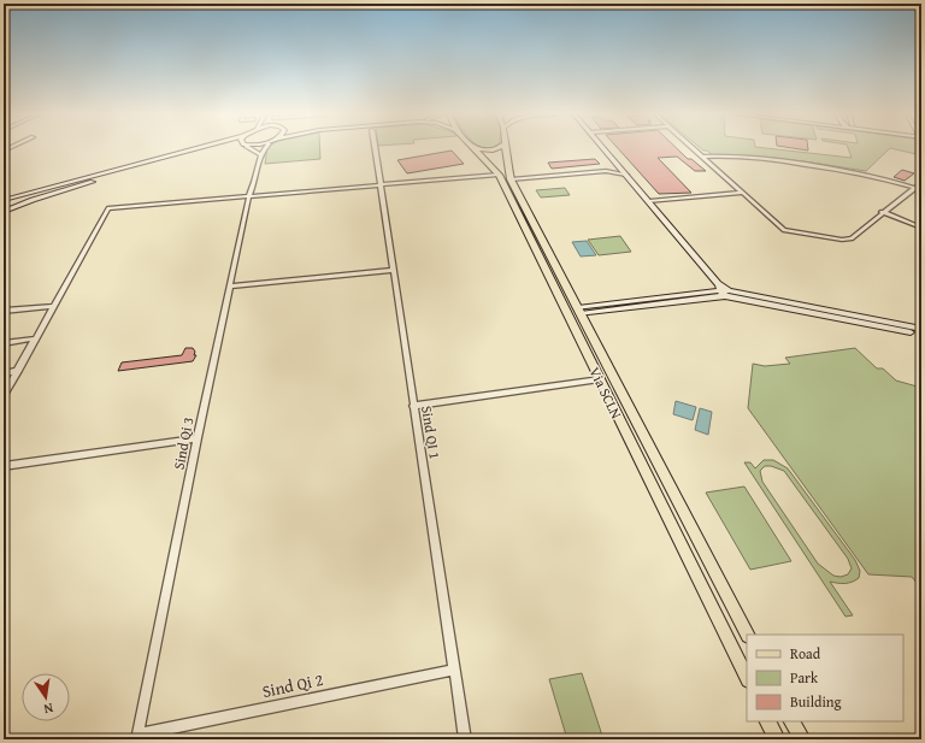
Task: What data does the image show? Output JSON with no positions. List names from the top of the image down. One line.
{"streets":{"main road":["Via SCLN"],"street":["Sind QI 1","Sind Qi 3","Sind Qi 2"]},"crossings":[["Sind QI 1","Sind Qi 2"],["Sind Qi 3","Sind Qi 2"]],"legend":["Road","Park","Building"],"north":"bottom"}
